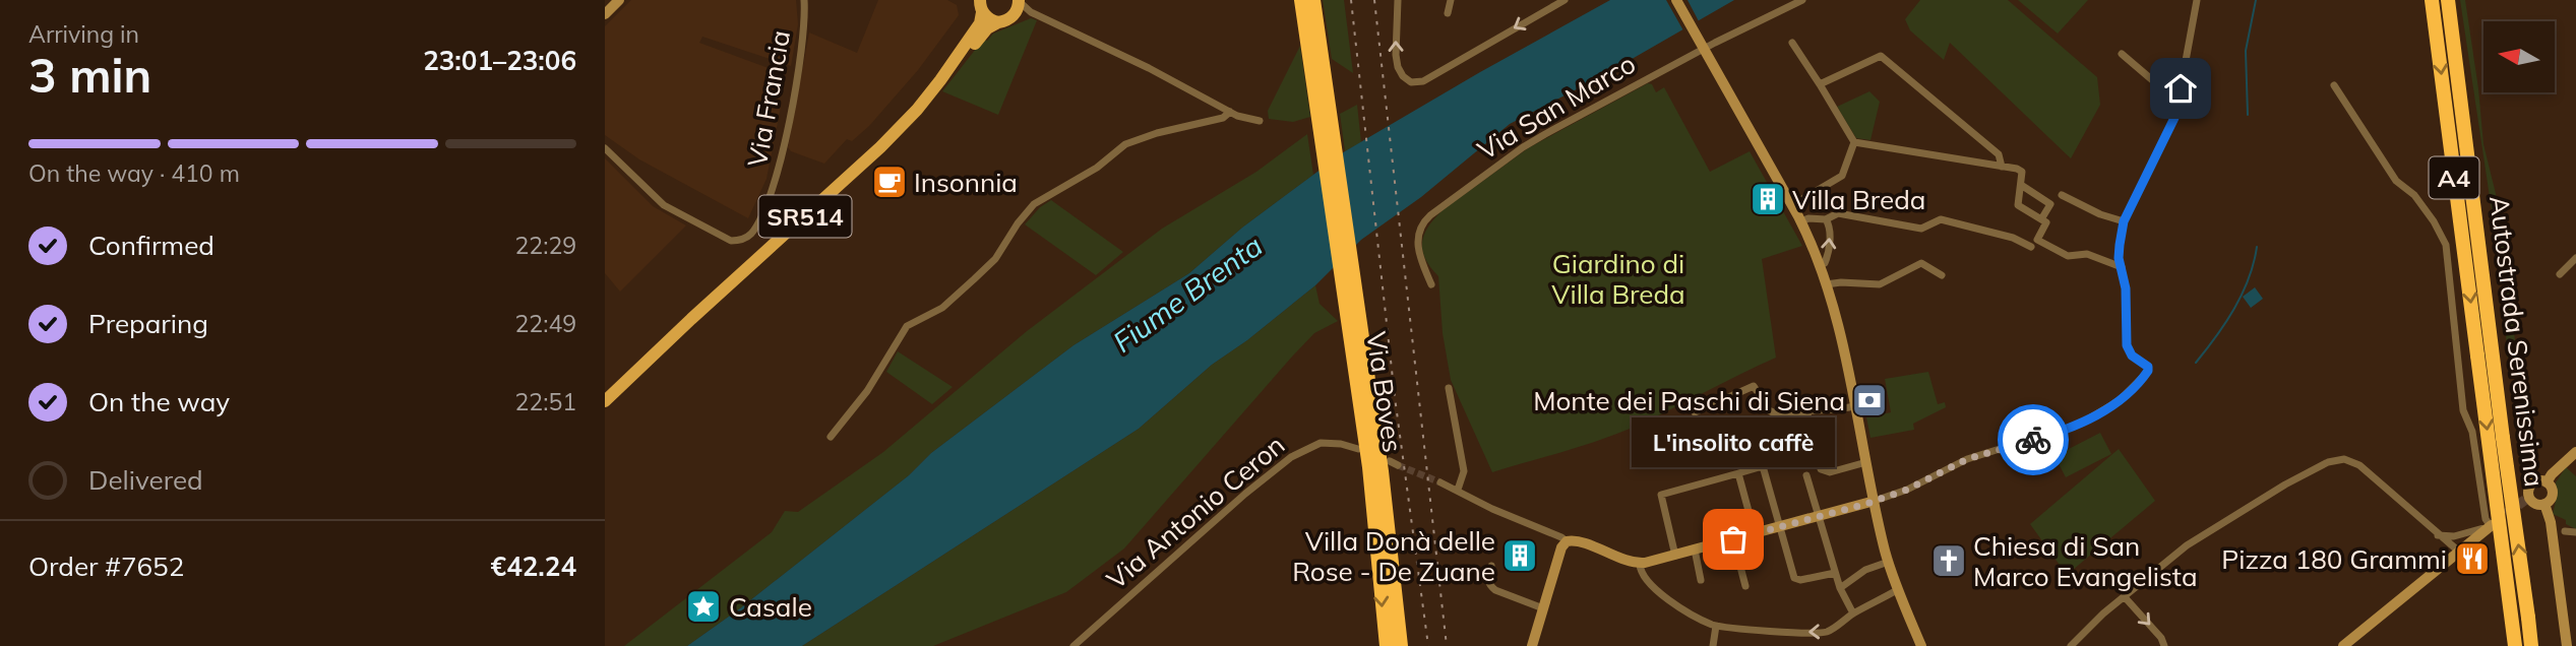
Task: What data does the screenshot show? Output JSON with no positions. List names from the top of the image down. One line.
{"streets":{"highway":["A4","Autostrada Serenissima","Via Boves"],"main road":["SR514"],"street":["Via Francia","Via San Marco","Via Antonio Ceron"]},"water":["Fiume Brenta"],"parks":["Giardino di Villa Breda"],"places":{"cafe":["Insonnia"],"building":["Villa Breda","Villa Donà delle Rose - De Zuane"],"bank":["Monte dei Paschi di Siena"],"other":["L'insolito caffè"],"restaurant":["Pizza 180 Grammi"],"church":["Chiesa di San Marco Evangelista"],"place":["Casale"]},"north":"left","page":{"heading":["3 min","Arriving in","23:01–23:06"],"panel":["Order #7652","€42.24"],"bar":"On the way · 410 m","list":[["Confirmed","22:29"],["Preparing","22:49"],["On the way","22:51"],"Delivered"],"bubble":"L'insolito caffè"}}
